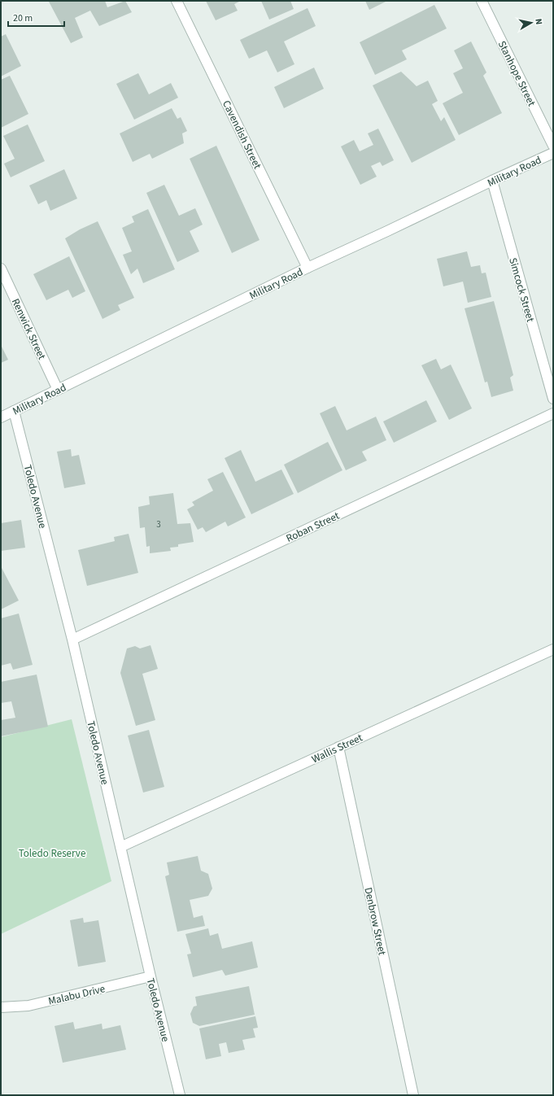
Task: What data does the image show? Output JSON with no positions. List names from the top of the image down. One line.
{"streets":{"street":["Stanhope Street","Cavendish Street","Military Road","Simcock Street","Renwick Street","Toledo Avenue","Roban Street","Wallis Street","Denbrow Street","Malabu Drive"]},"crossings":[["Cavendish Street","Military Road"],["Military Road","Simcock Street"],["Military Road","Renwick Street"],["Military Road","Toledo Avenue"],["Toledo Avenue","Roban Street"],["Toledo Avenue","Wallis Street"],["Toledo Avenue","Malabu Drive"],["Wallis Street","Denbrow Street"]],"parks":["Toledo Reserve"],"house_numbers":["3"],"scale_bar":"20 m","north":"right"}
